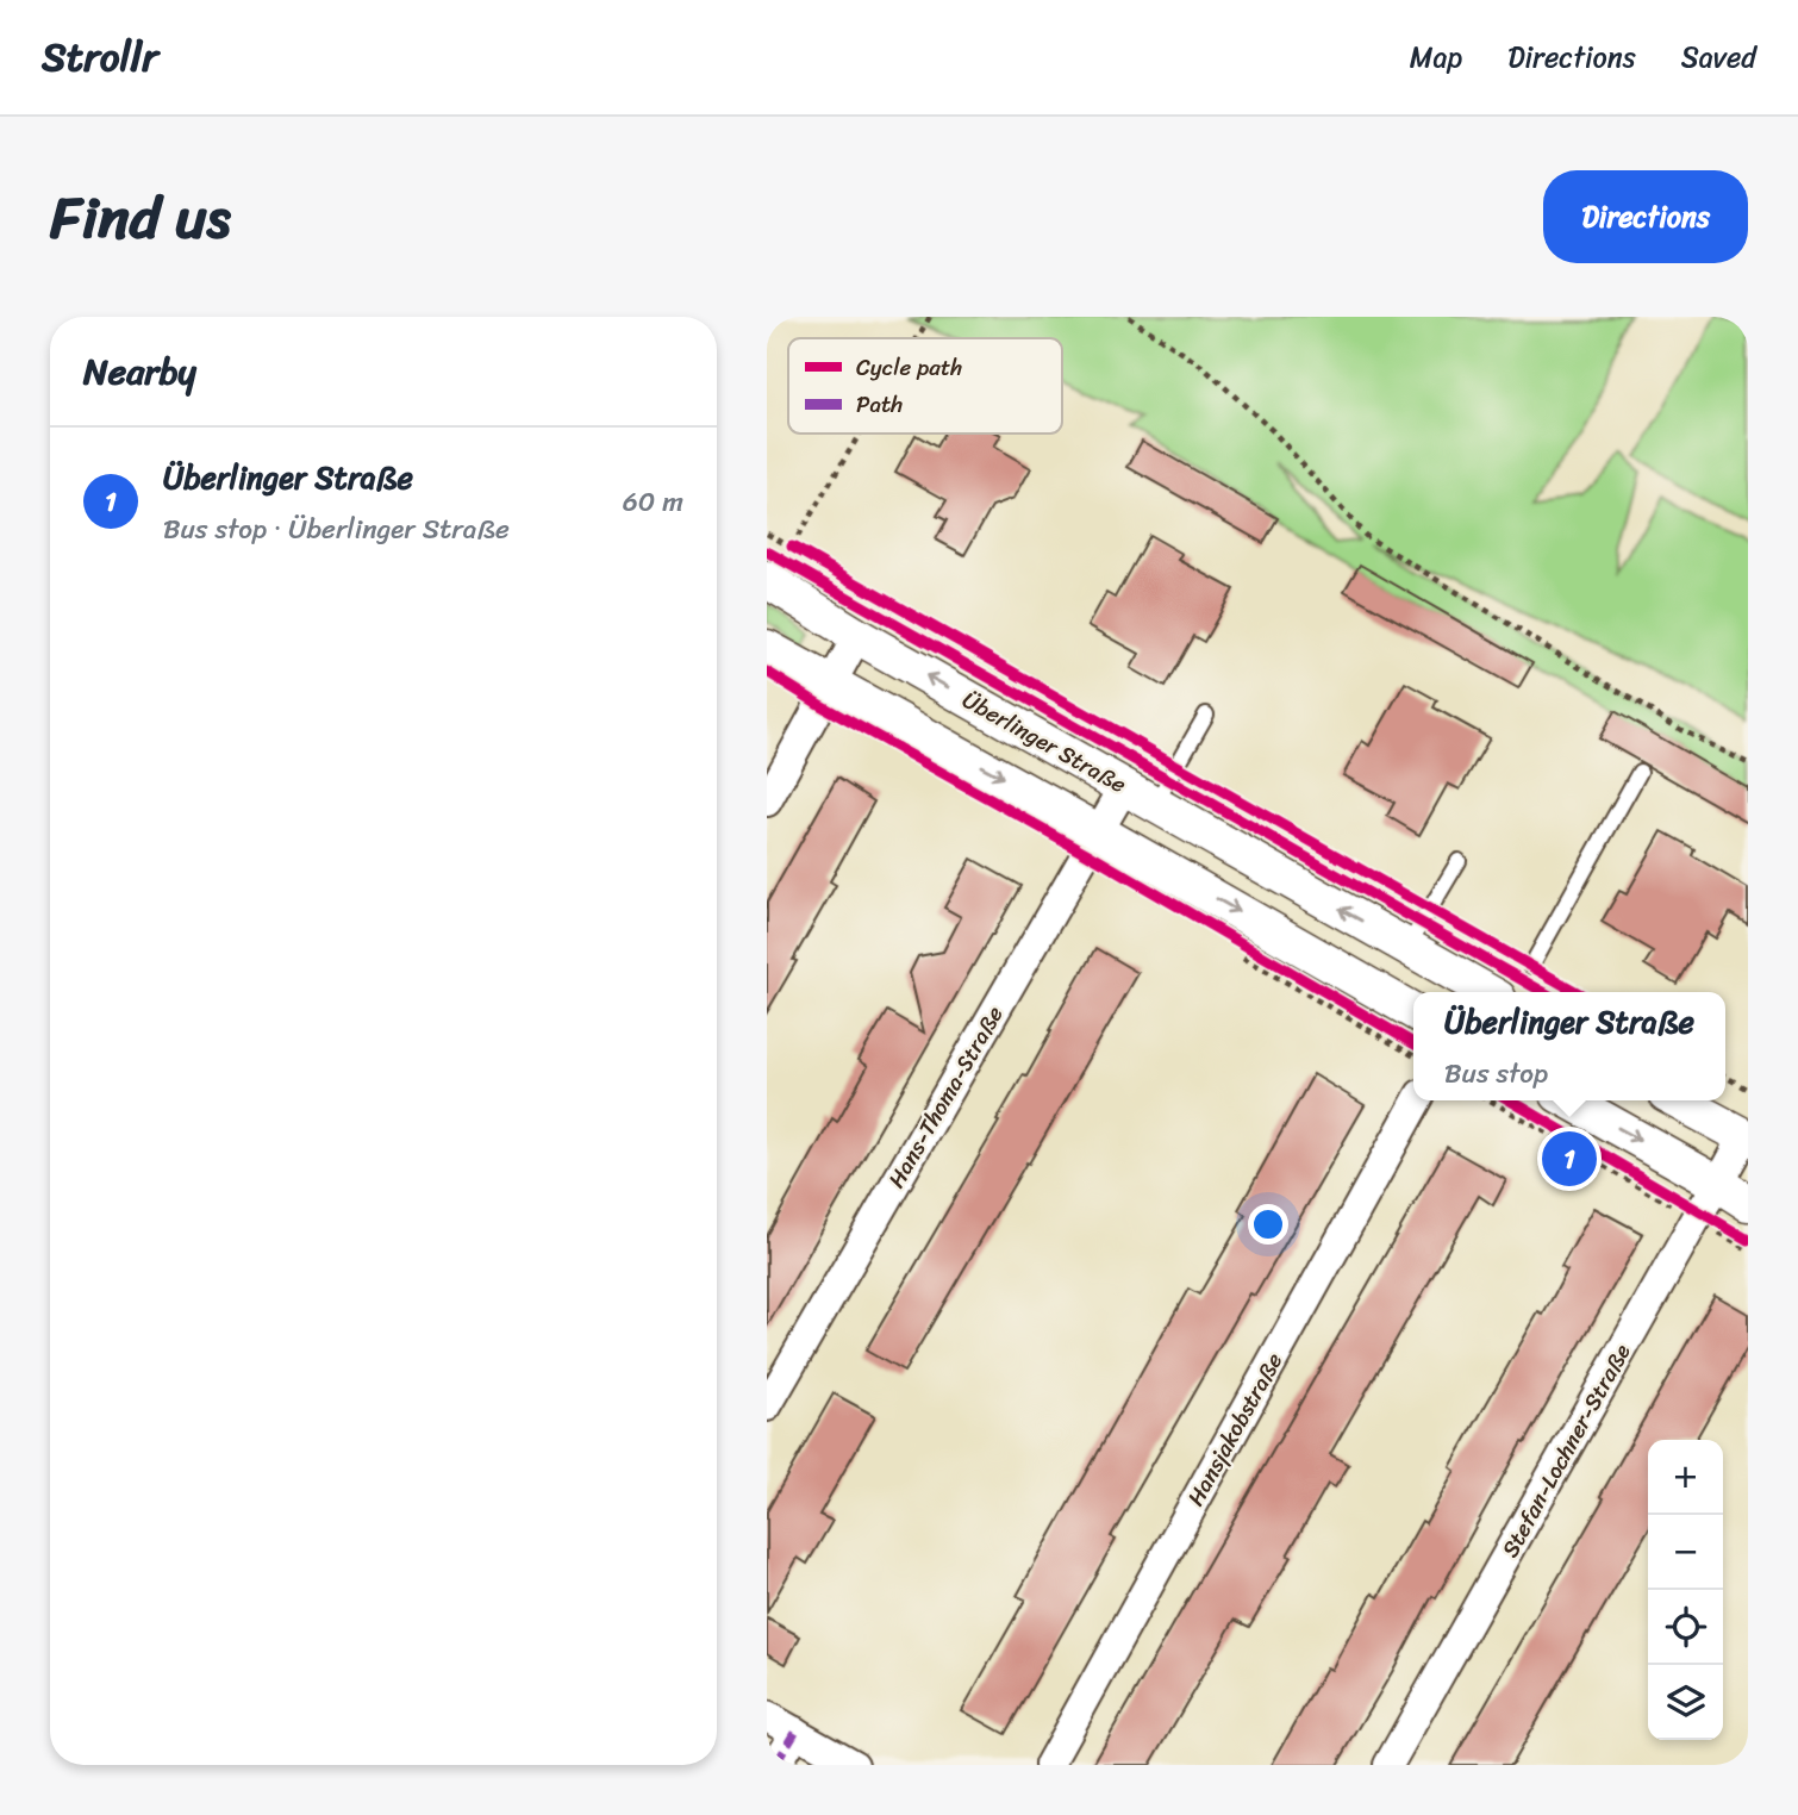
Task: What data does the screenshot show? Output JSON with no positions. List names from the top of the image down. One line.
{"streets":{"street":["Überlinger Straße","Hans-Thoma-Straße","Hansjakobstraße","Stefan-Lochner-Straße"]},"crossings":[["Überlinger Straße","Hans-Thoma-Straße"]],"legend":["Cycle path","Path"],"page":{"header":"Strollr","nav":["Map","Directions","Saved"],"title":"Find us","buttons":"Directions","heading":"Nearby","list":[{"mark":"1","name":"Überlinger Straße","note":"Bus stop · Überlinger Straße","value":"60 m"}],"popup":["Überlinger Straße","Bus stop"],"pins":"1","map_buttons":["+","−"]}}
